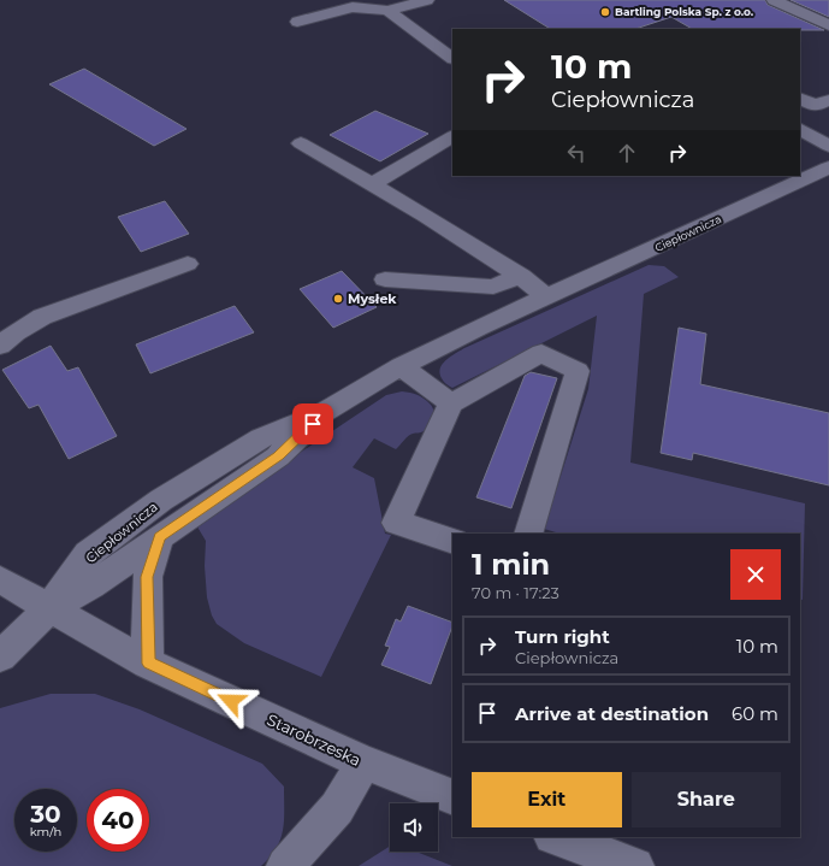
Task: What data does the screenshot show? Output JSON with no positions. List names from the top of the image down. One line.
{"streets":{"street":["Ciepłownicza","Starobrzeska"]},"crossings":[["Ciepłownicza","Starobrzeska"]],"places":["Bartling Polska Sp. z o.o.","Mysłek"],"page":{"turn":["10 m","Ciepłownicza"],"heading":["1 min","70 m · 17:23"],"list":[{"name":"Turn right","note":"Ciepłownicza","value":"10 m"},{"name":"Arrive at destination","value":"60 m"}],"buttons":["Exit","Share"],"speed":"30 km/h","limit":"40"}}
